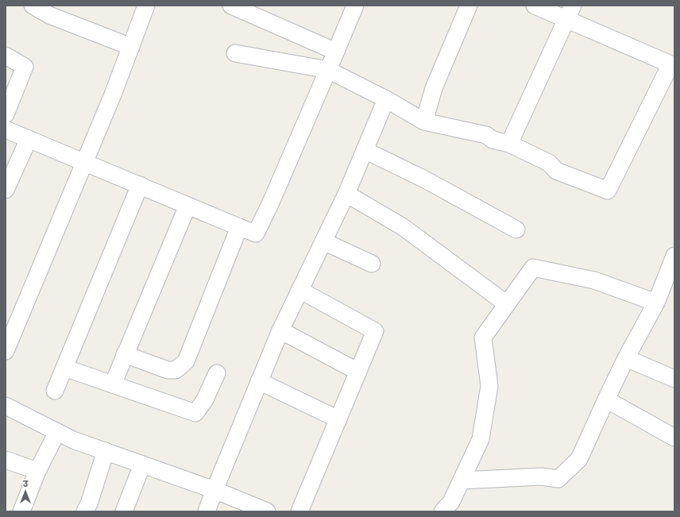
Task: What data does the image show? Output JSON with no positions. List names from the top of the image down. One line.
{"north":"top"}
